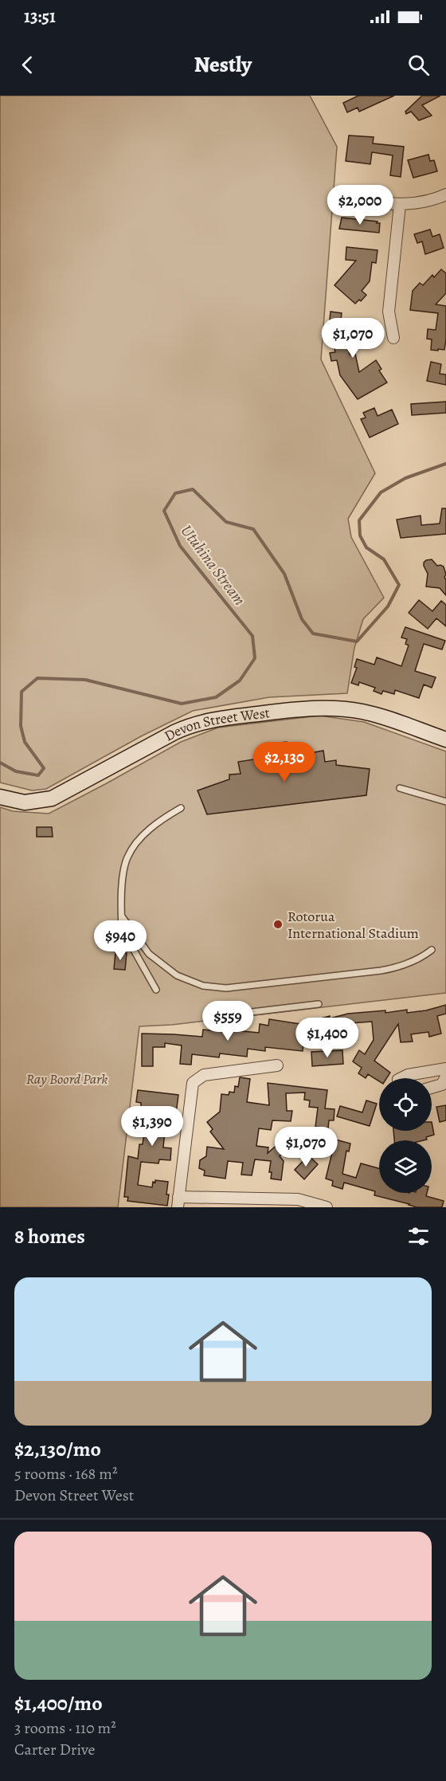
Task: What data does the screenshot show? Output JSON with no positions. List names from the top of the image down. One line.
{"streets":{"main road":["Devon Street West"]},"water":["Utuhina Stream"],"parks":["Ray Boord Park"],"places":["Rotorua International Stadium"],"page":{"status":"13:51","header":"Nestly","price":["$2,000","$1,070","$2,130","$940","$559","$1,400","$1,390","$1,070"],"heading":"8 homes","list":[{"name":"$2,130/mo","note":"5 rooms · 168 m² · Devon Street West"},{"name":"$1,400/mo","note":"3 rooms · 110 m² · Carter Drive"}]}}
